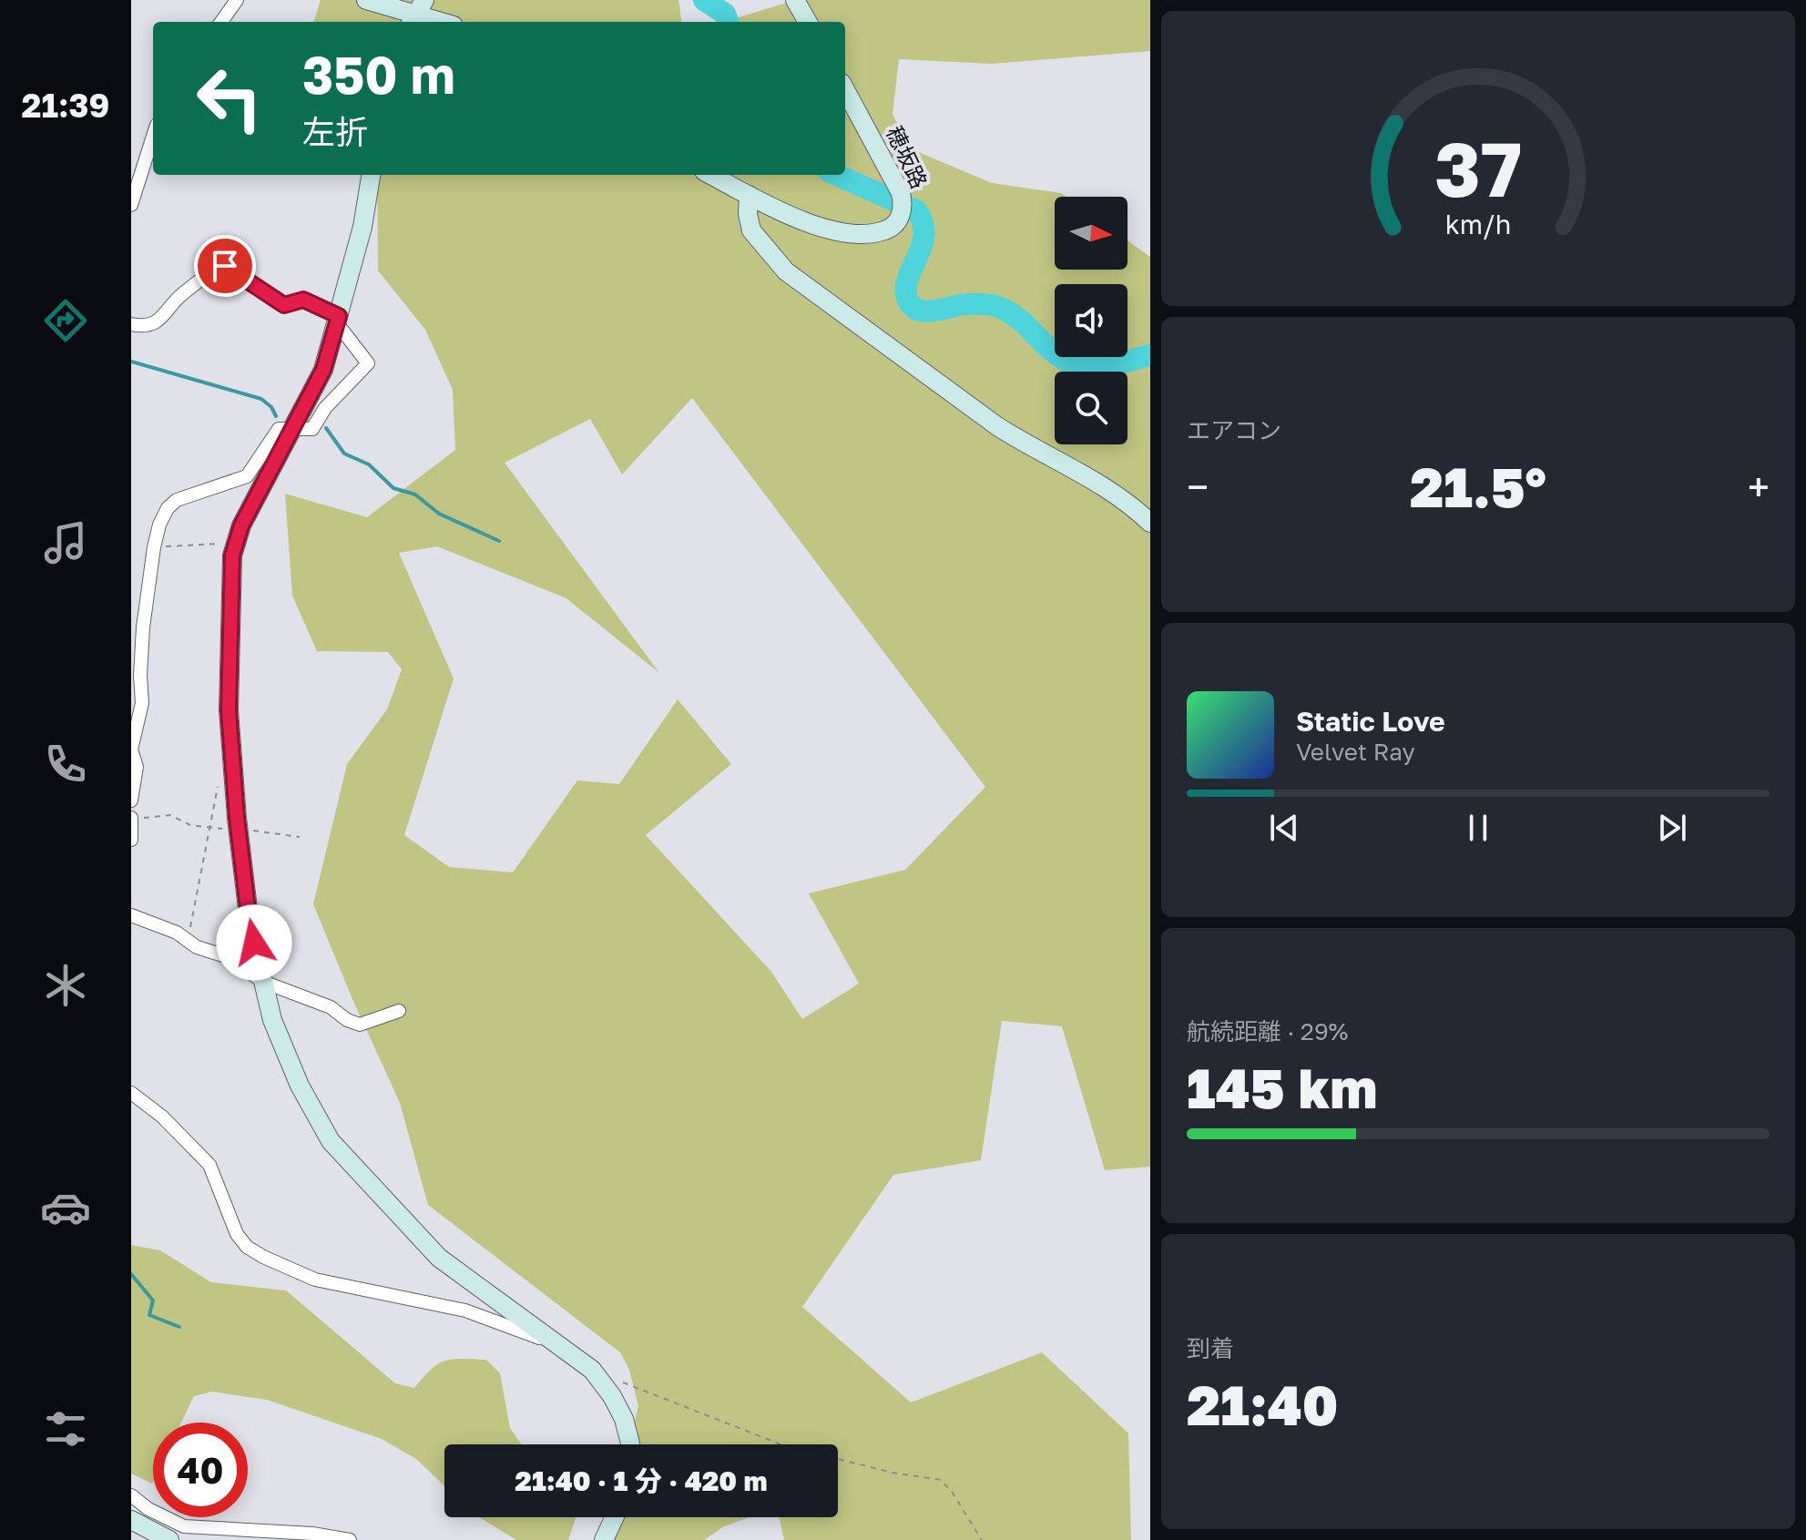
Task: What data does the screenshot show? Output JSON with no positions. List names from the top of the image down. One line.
{"streets":{"street":["穂坂路"]},"north":"right","page":{"tabs":"21:39","turn":["350 m","左折"],"tile":["エアコン",["航続距離 · 29%","145 km"],["到着","21:40"]],"heat":["−","21.5°","+"],"song":["Static Love","Velvet Ray"],"limit":"40","trip":"21:40 · 1 分 · 420 m","gauge":["37","km/h"]}}
